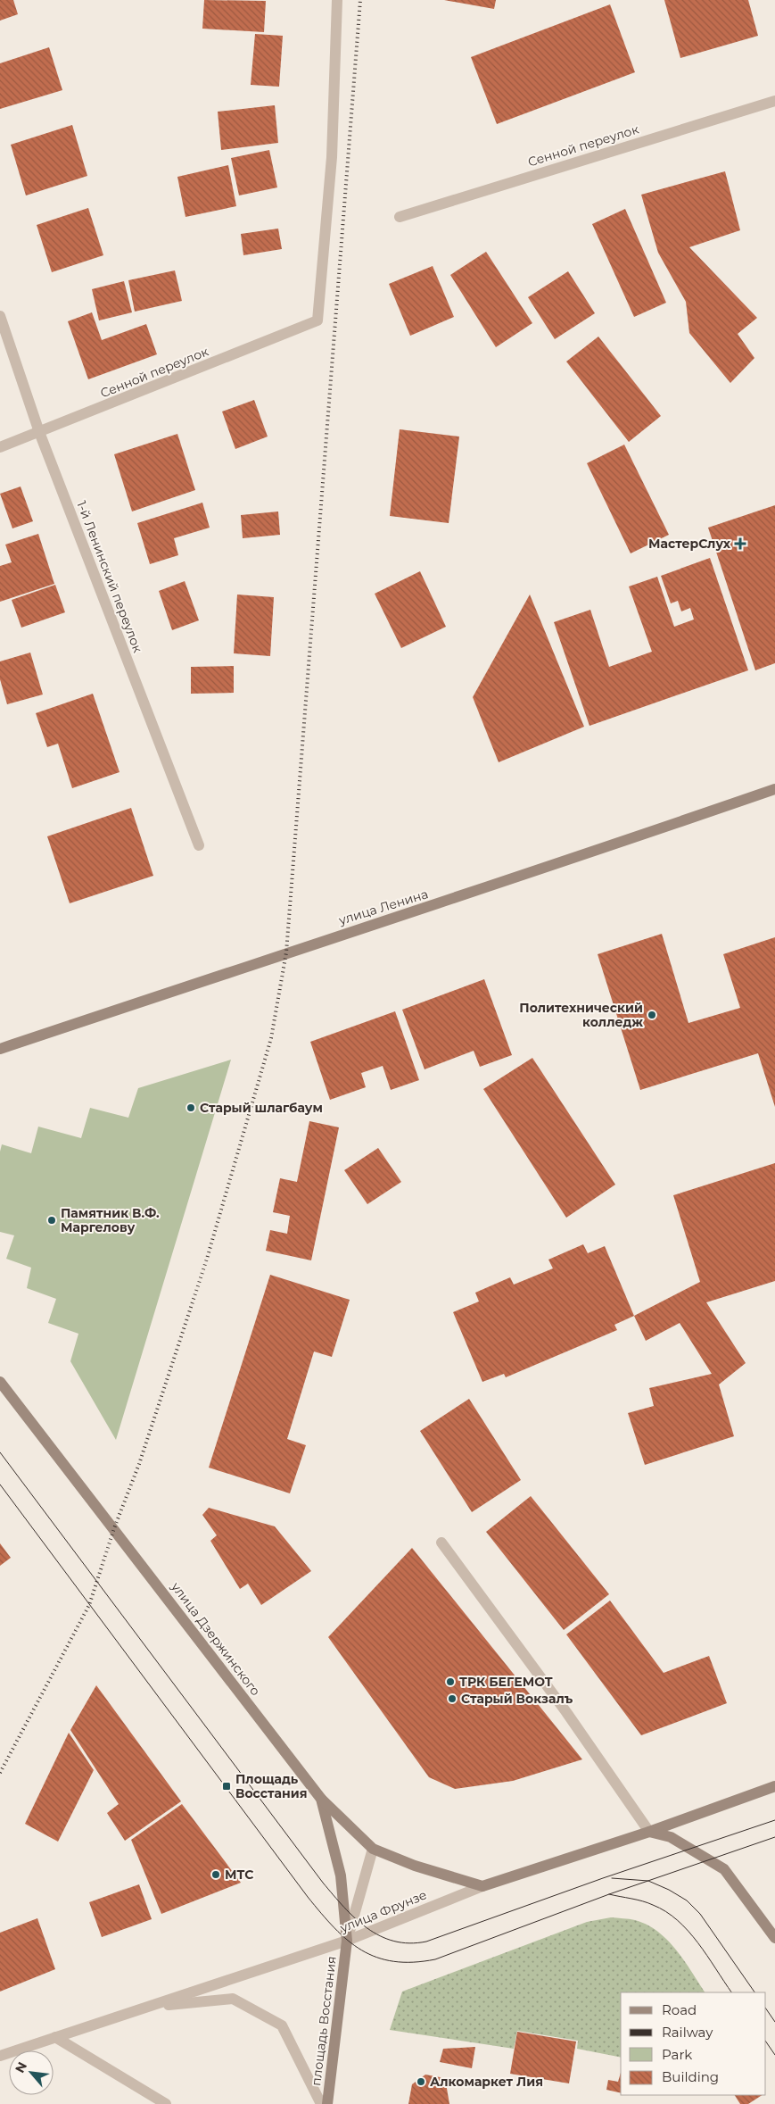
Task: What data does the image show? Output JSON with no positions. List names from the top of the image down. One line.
{"streets":{"main road":["улица Ленина","улица Дзержинского","улица Фрунзе","площадь Восстания"],"street":["Сенной переулок","1-й Ленинский переулок"]},"crossings":[["Сенной переулок","1-й Ленинский переулок"],["улица Дзержинского","улица Фрунзе"],["улица Дзержинского","площадь Восстания"],["улица Фрунзе","площадь Восстания"]],"places":{"health":["МастерСлух"],"other":["Политехнический колледж","Старый шлагбаум","Памятник В.Ф. Маргелову","ТРК БЕГЕМОТ","Старый Вокзалъ","МТС","Алкомаркет Лия"],"transit":["Площадь Восстания"]},"legend":["Road","Railway","Park","Building"],"north":"top left"}
